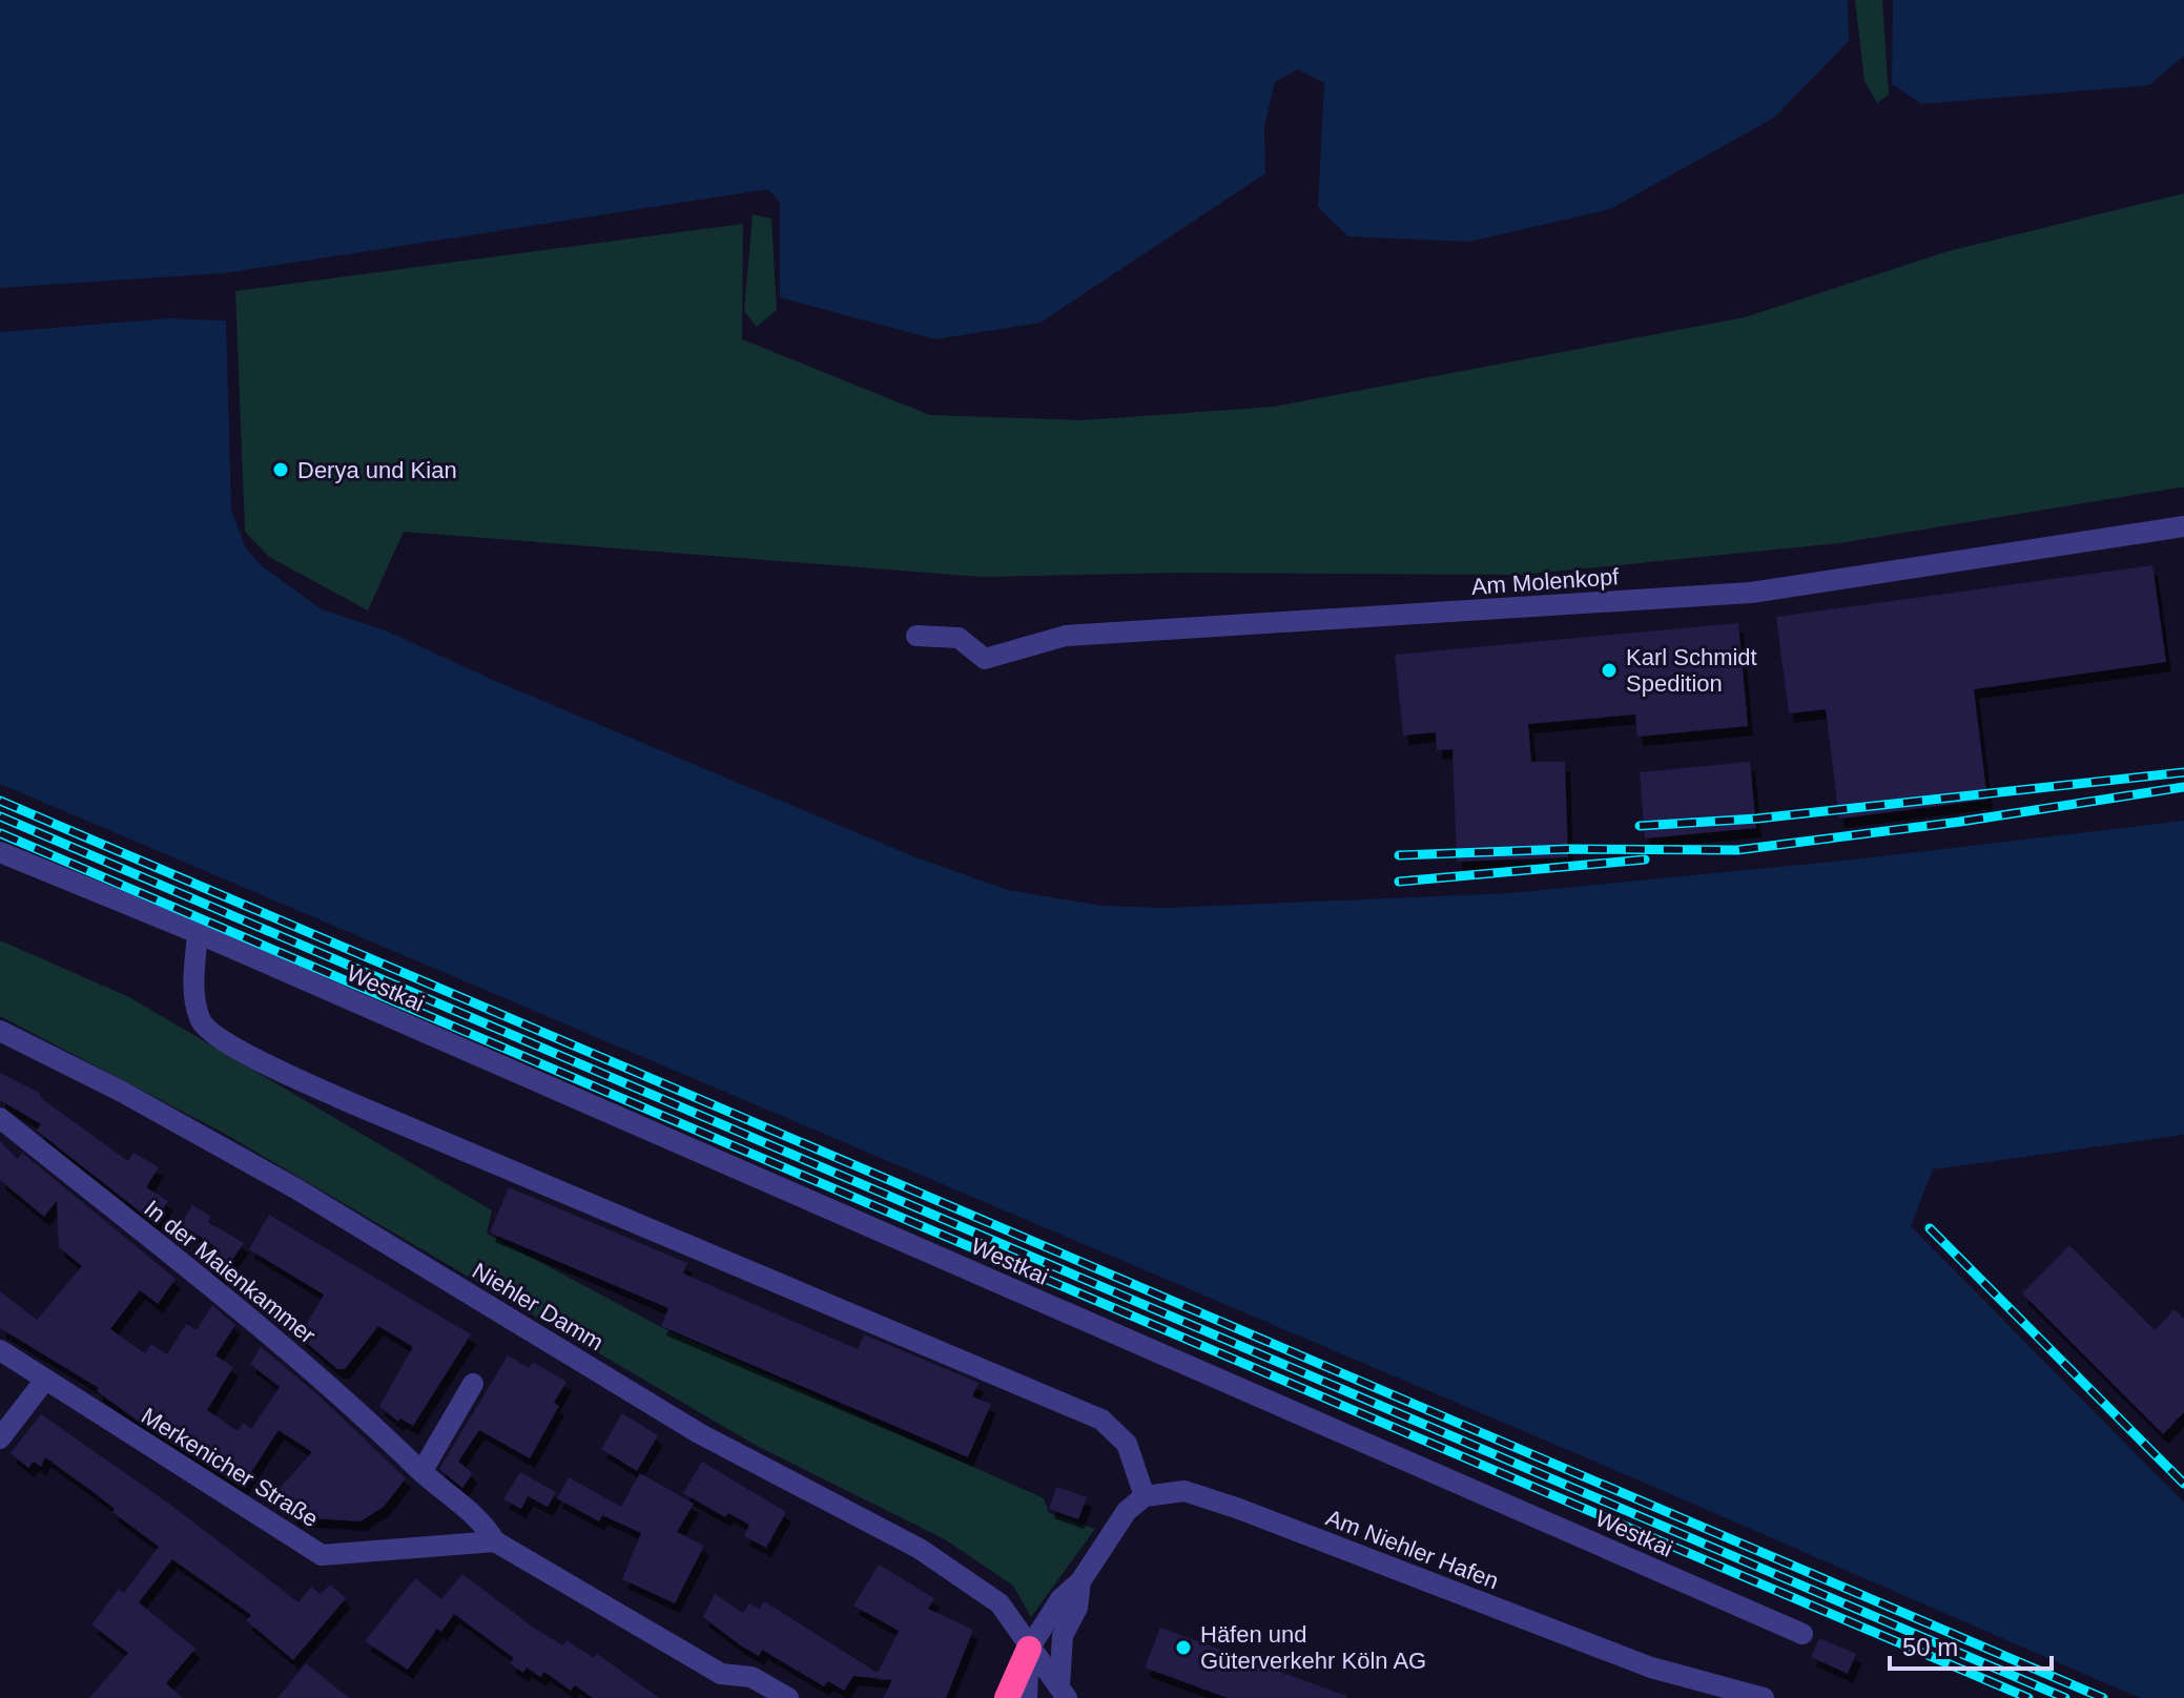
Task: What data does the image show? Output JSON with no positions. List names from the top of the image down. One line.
{"streets":{"street":["Am Molenkopf","Westkai","In der Maienkammer","Niehler Damm","Merkenicher Straße","Am Niehler Hafen"]},"crossings":[["In der Maienkammer","Merkenicher Straße"]],"places":["Derya und Kian","Karl Schmidt Spedition","Häfen und Güterverkehr Köln AG"],"scale_bar":"50 m"}
